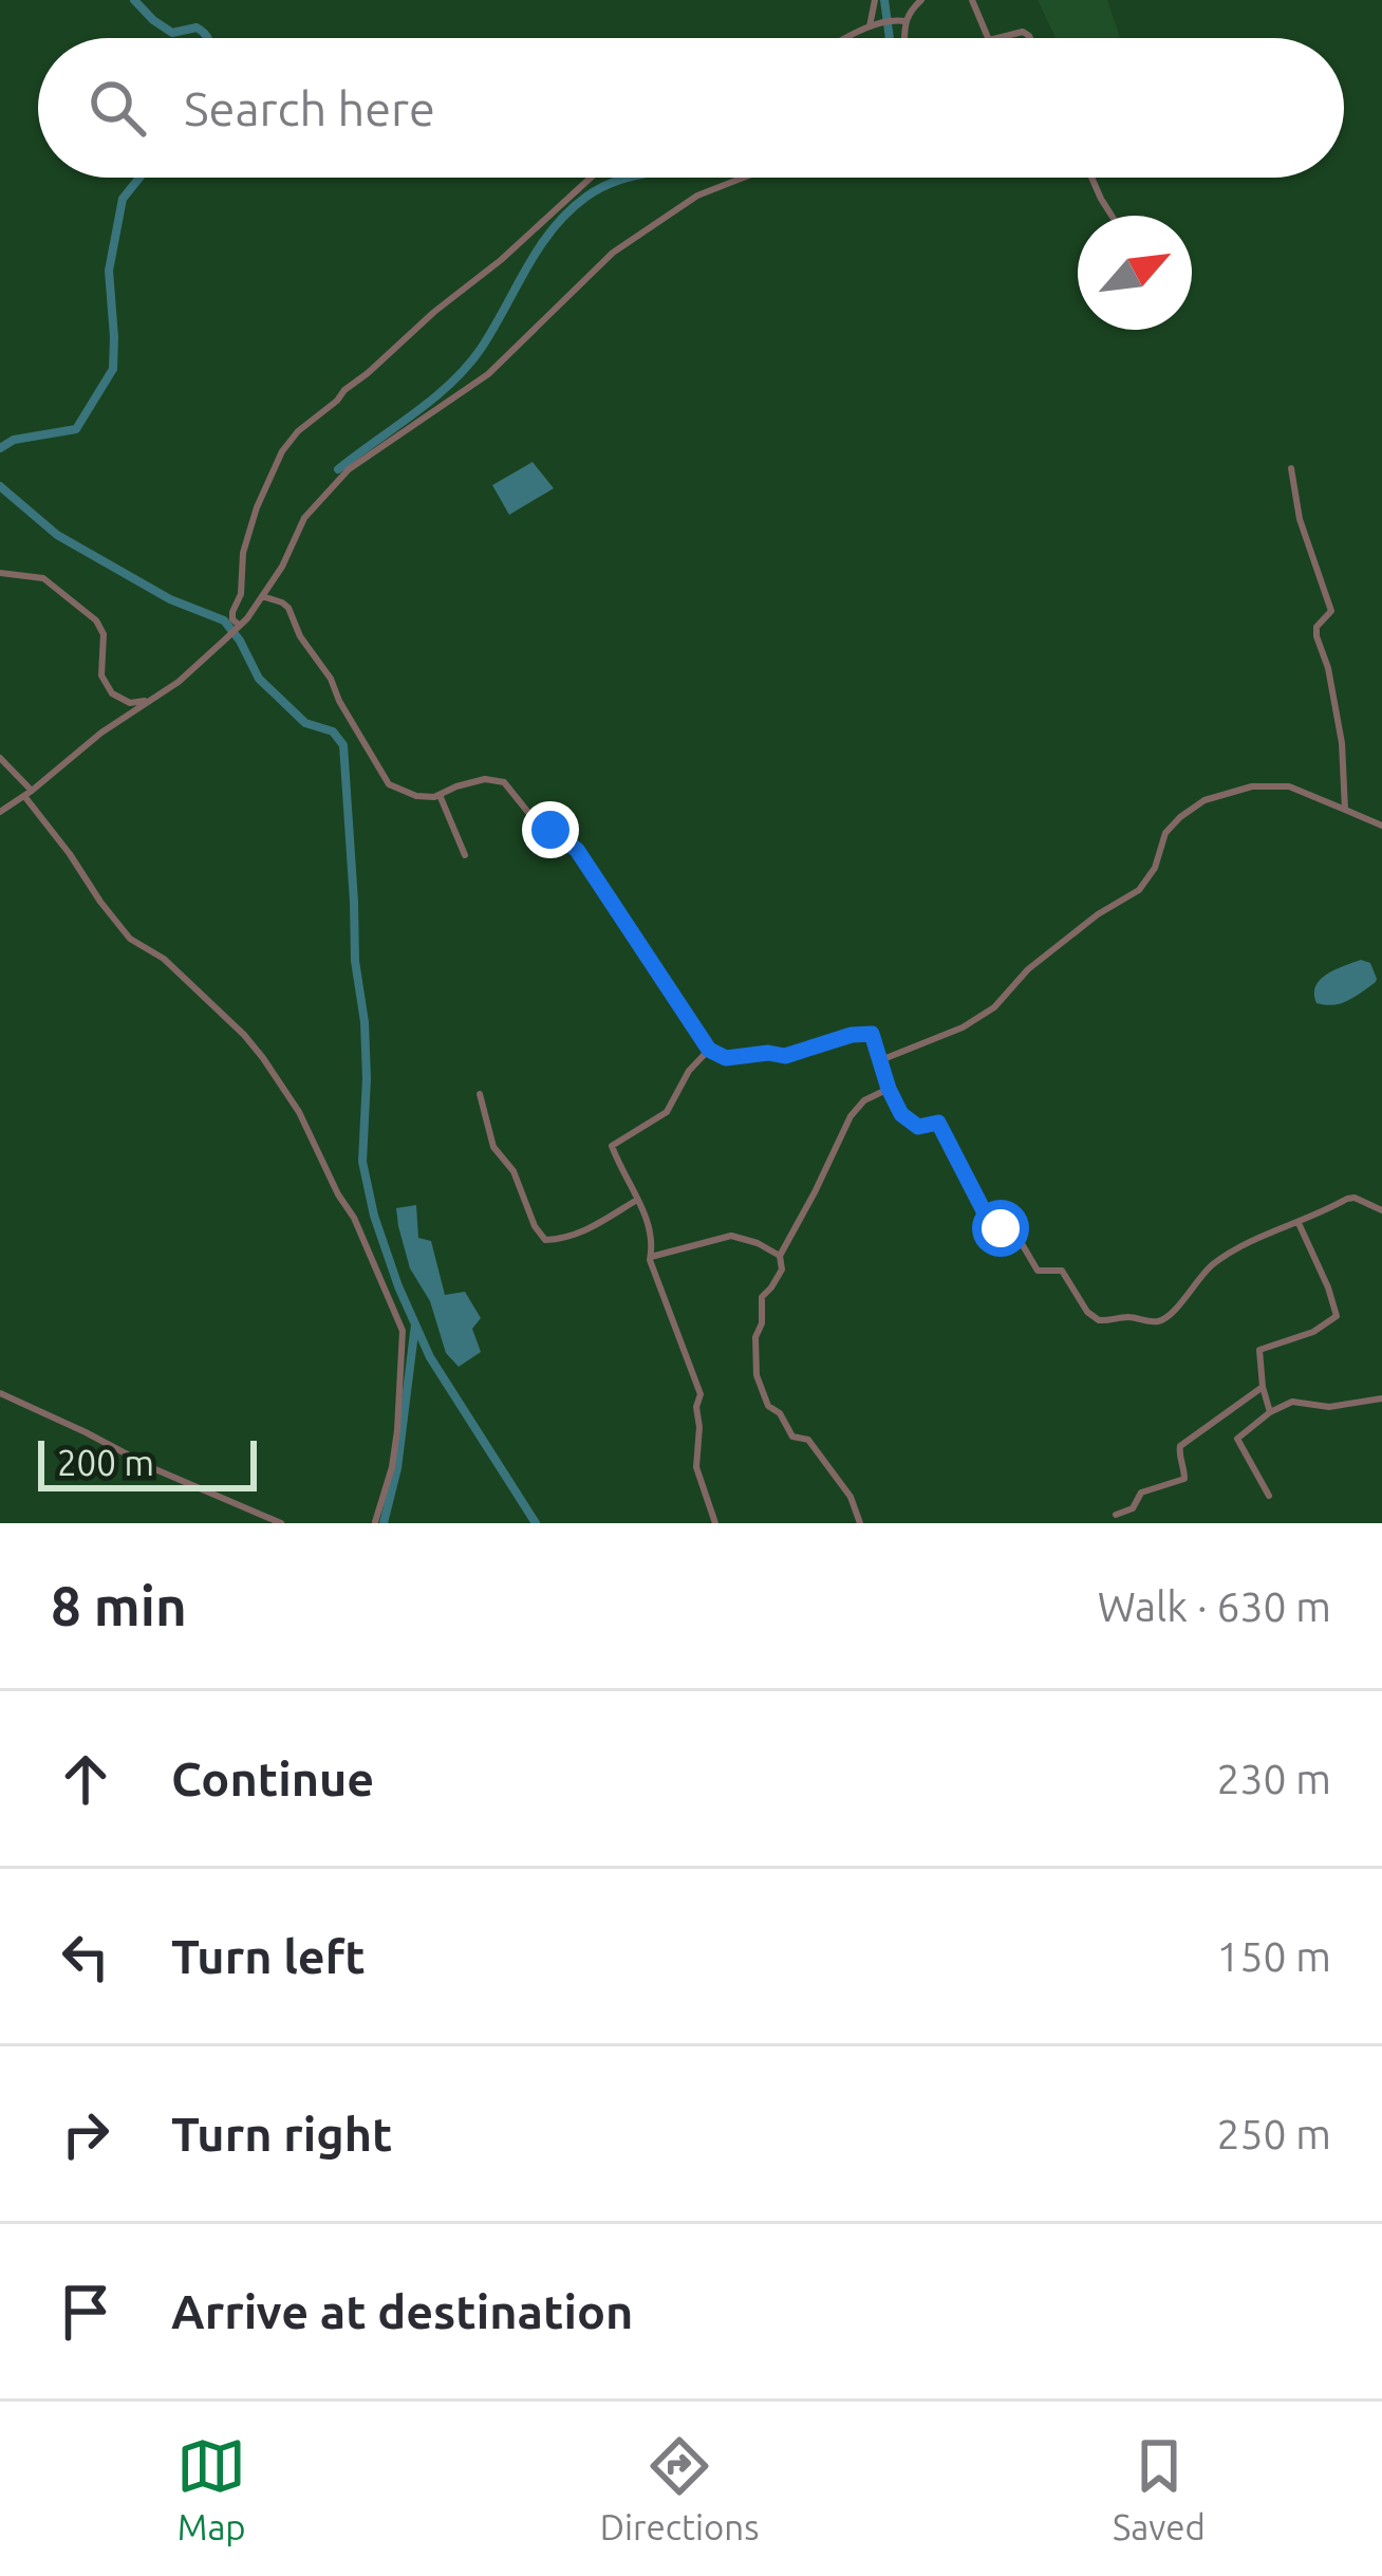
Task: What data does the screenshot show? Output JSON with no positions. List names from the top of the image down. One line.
{"scale_bar":"200 m","north":"top right","page":{"search":"Search here","scale":"200 m","heading":["8 min","Walk · 630 m"],"list":[["Continue","230 m"],["Turn left","150 m"],["Turn right","250 m"],"Arrive at destination"],"nav":["Map","Directions","Saved"]}}
